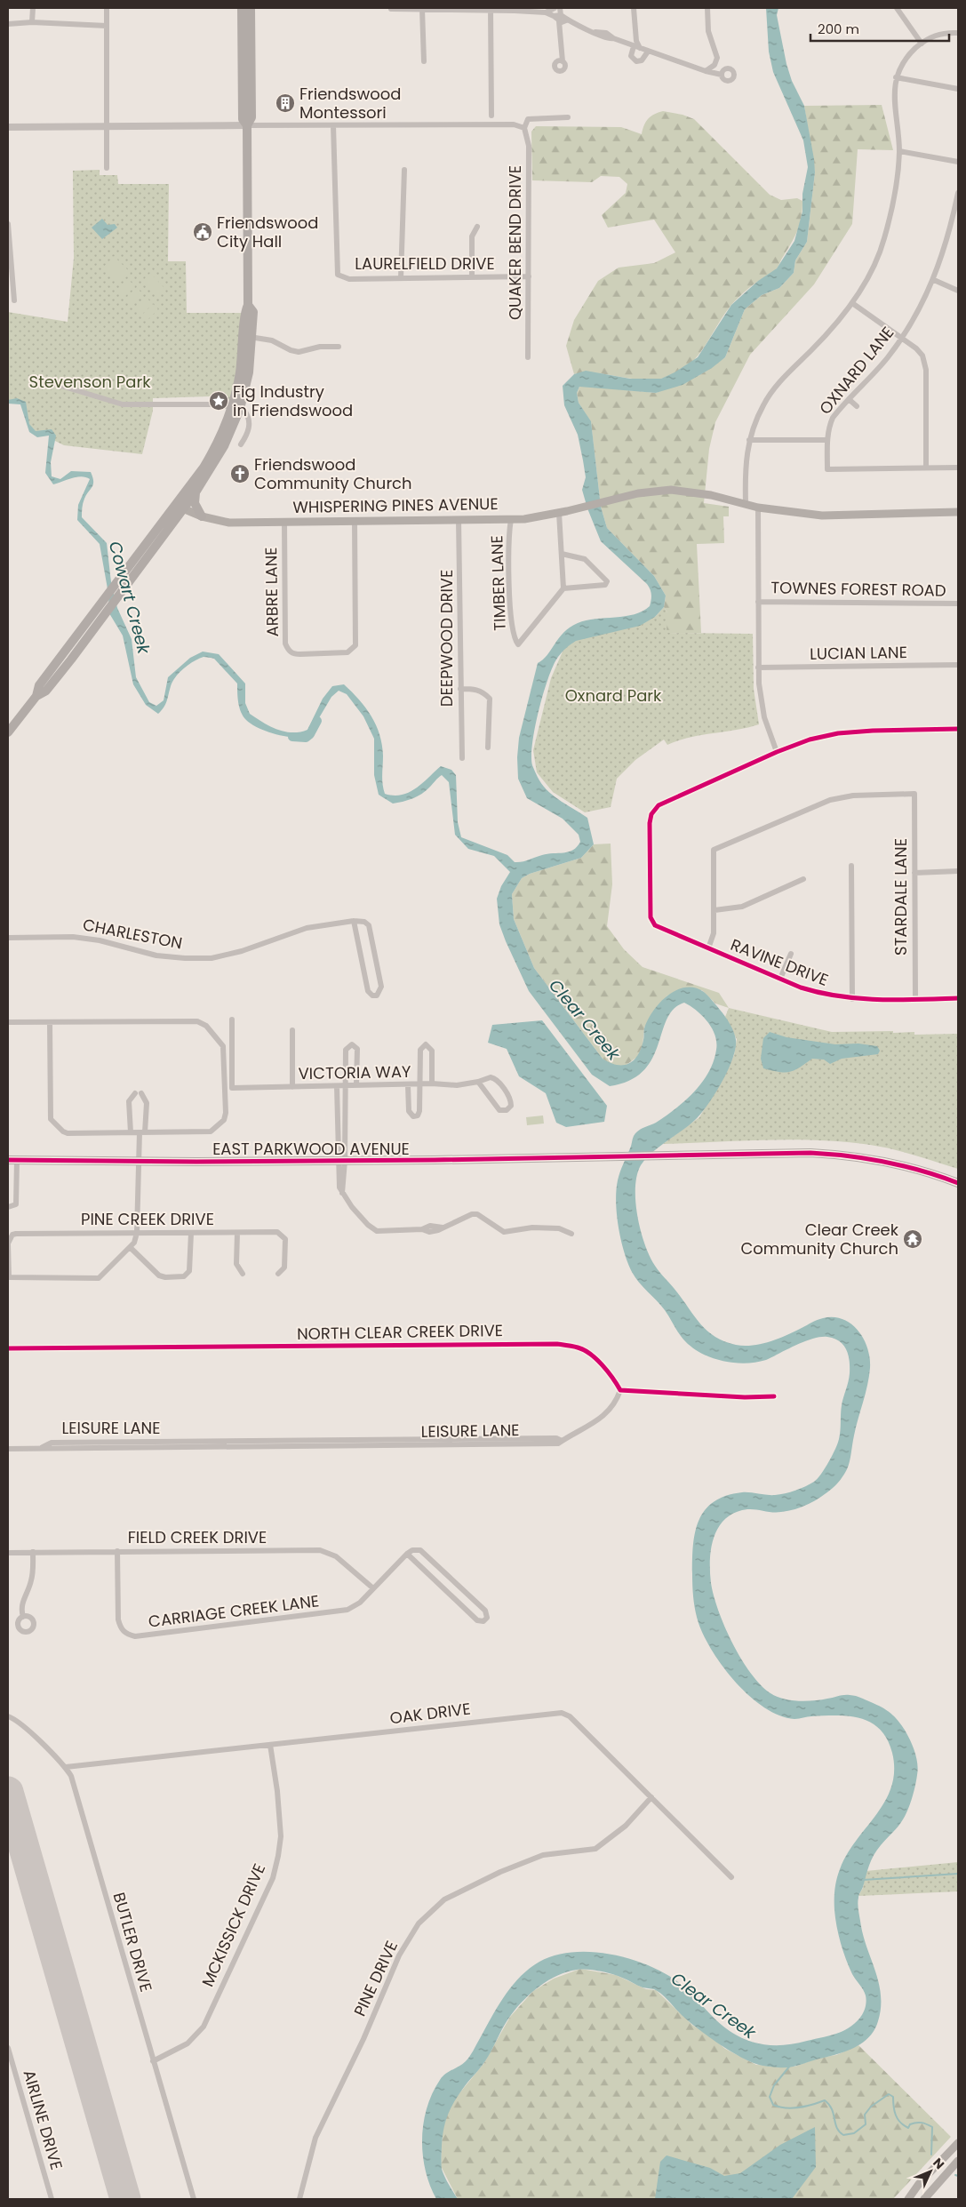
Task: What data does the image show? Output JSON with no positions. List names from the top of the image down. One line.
{"streets":{"main road":["WHISPERING PINES AVENUE","EAST PARKWOOD AVENUE"],"street":["QUAKER BEND DRIVE","LAURELFIELD DRIVE","OXNARD LANE","TIMBER LANE","TOWNES FOREST ROAD","ARBRE LANE","DEEPWOOD DRIVE","LUCIAN LANE","STARDALE LANE","CHARLESTON","RAVINE DRIVE","VICTORIA WAY","PINE CREEK DRIVE","NORTH CLEAR CREEK DRIVE","LEISURE LANE","FIELD CREEK DRIVE","CARRIAGE CREEK LANE","OAK DRIVE","MCKISSICK DRIVE","BUTLER DRIVE","PINE DRIVE","AIRLINE DRIVE"]},"crossings":[["QUAKER BEND DRIVE","LAURELFIELD DRIVE"],["WHISPERING PINES AVENUE","TIMBER LANE"],["WHISPERING PINES AVENUE","ARBRE LANE"],["WHISPERING PINES AVENUE","DEEPWOOD DRIVE"],["STARDALE LANE","RAVINE DRIVE"],["NORTH CLEAR CREEK DRIVE","LEISURE LANE"],["FIELD CREEK DRIVE","CARRIAGE CREEK LANE"],["OAK DRIVE","MCKISSICK DRIVE"],["OAK DRIVE","BUTLER DRIVE"],["OAK DRIVE","PINE DRIVE"],["MCKISSICK DRIVE","BUTLER DRIVE"]],"water":["Cowart Creek","Clear Creek"],"parks":["Stevenson Park","Oxnard Park"],"places":{"building":["Friendswood Montessori"],"public building":["Friendswood City Hall"],"place":["Fig Industry in Friendswood"],"church":["Friendswood Community Church"],"temple":["Clear Creek Community Church"]},"scale_bar":"200 m","north":"top right"}
